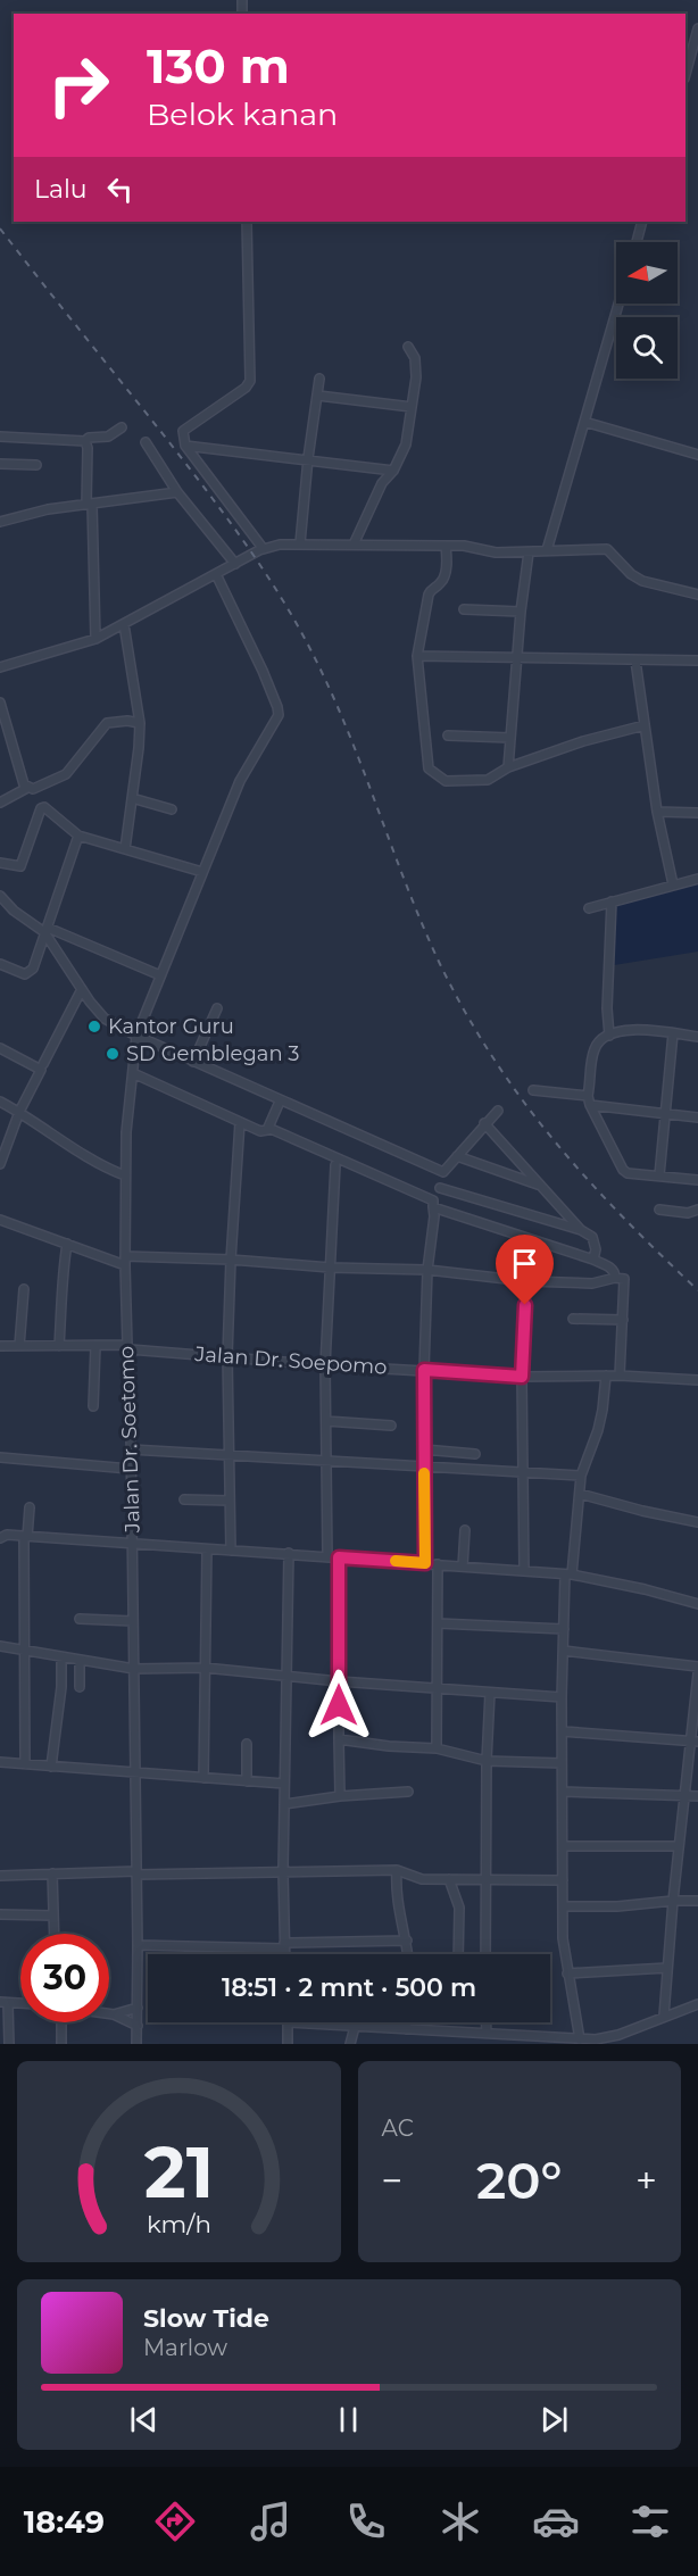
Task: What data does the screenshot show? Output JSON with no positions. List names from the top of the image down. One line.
{"streets":{"street":["Jalan Dr. Soepomo","Jalan Dr. Soetomo"]},"crossings":[["Jalan Dr. Soepomo","Jalan Dr. Soetomo"]],"places":["Kantor Guru","SD Gemblegan 3"],"north":"left","page":{"turn":["130 m","Belok kanan"],"then":"Lalu","limit":"30","trip":"18:51 · 2 mnt · 500 m","tile":"AC","heat":["−","20°","+"],"song":["Slow Tide","Marlow"],"tabs":"18:49","gauge":["21","km/h"]}}
